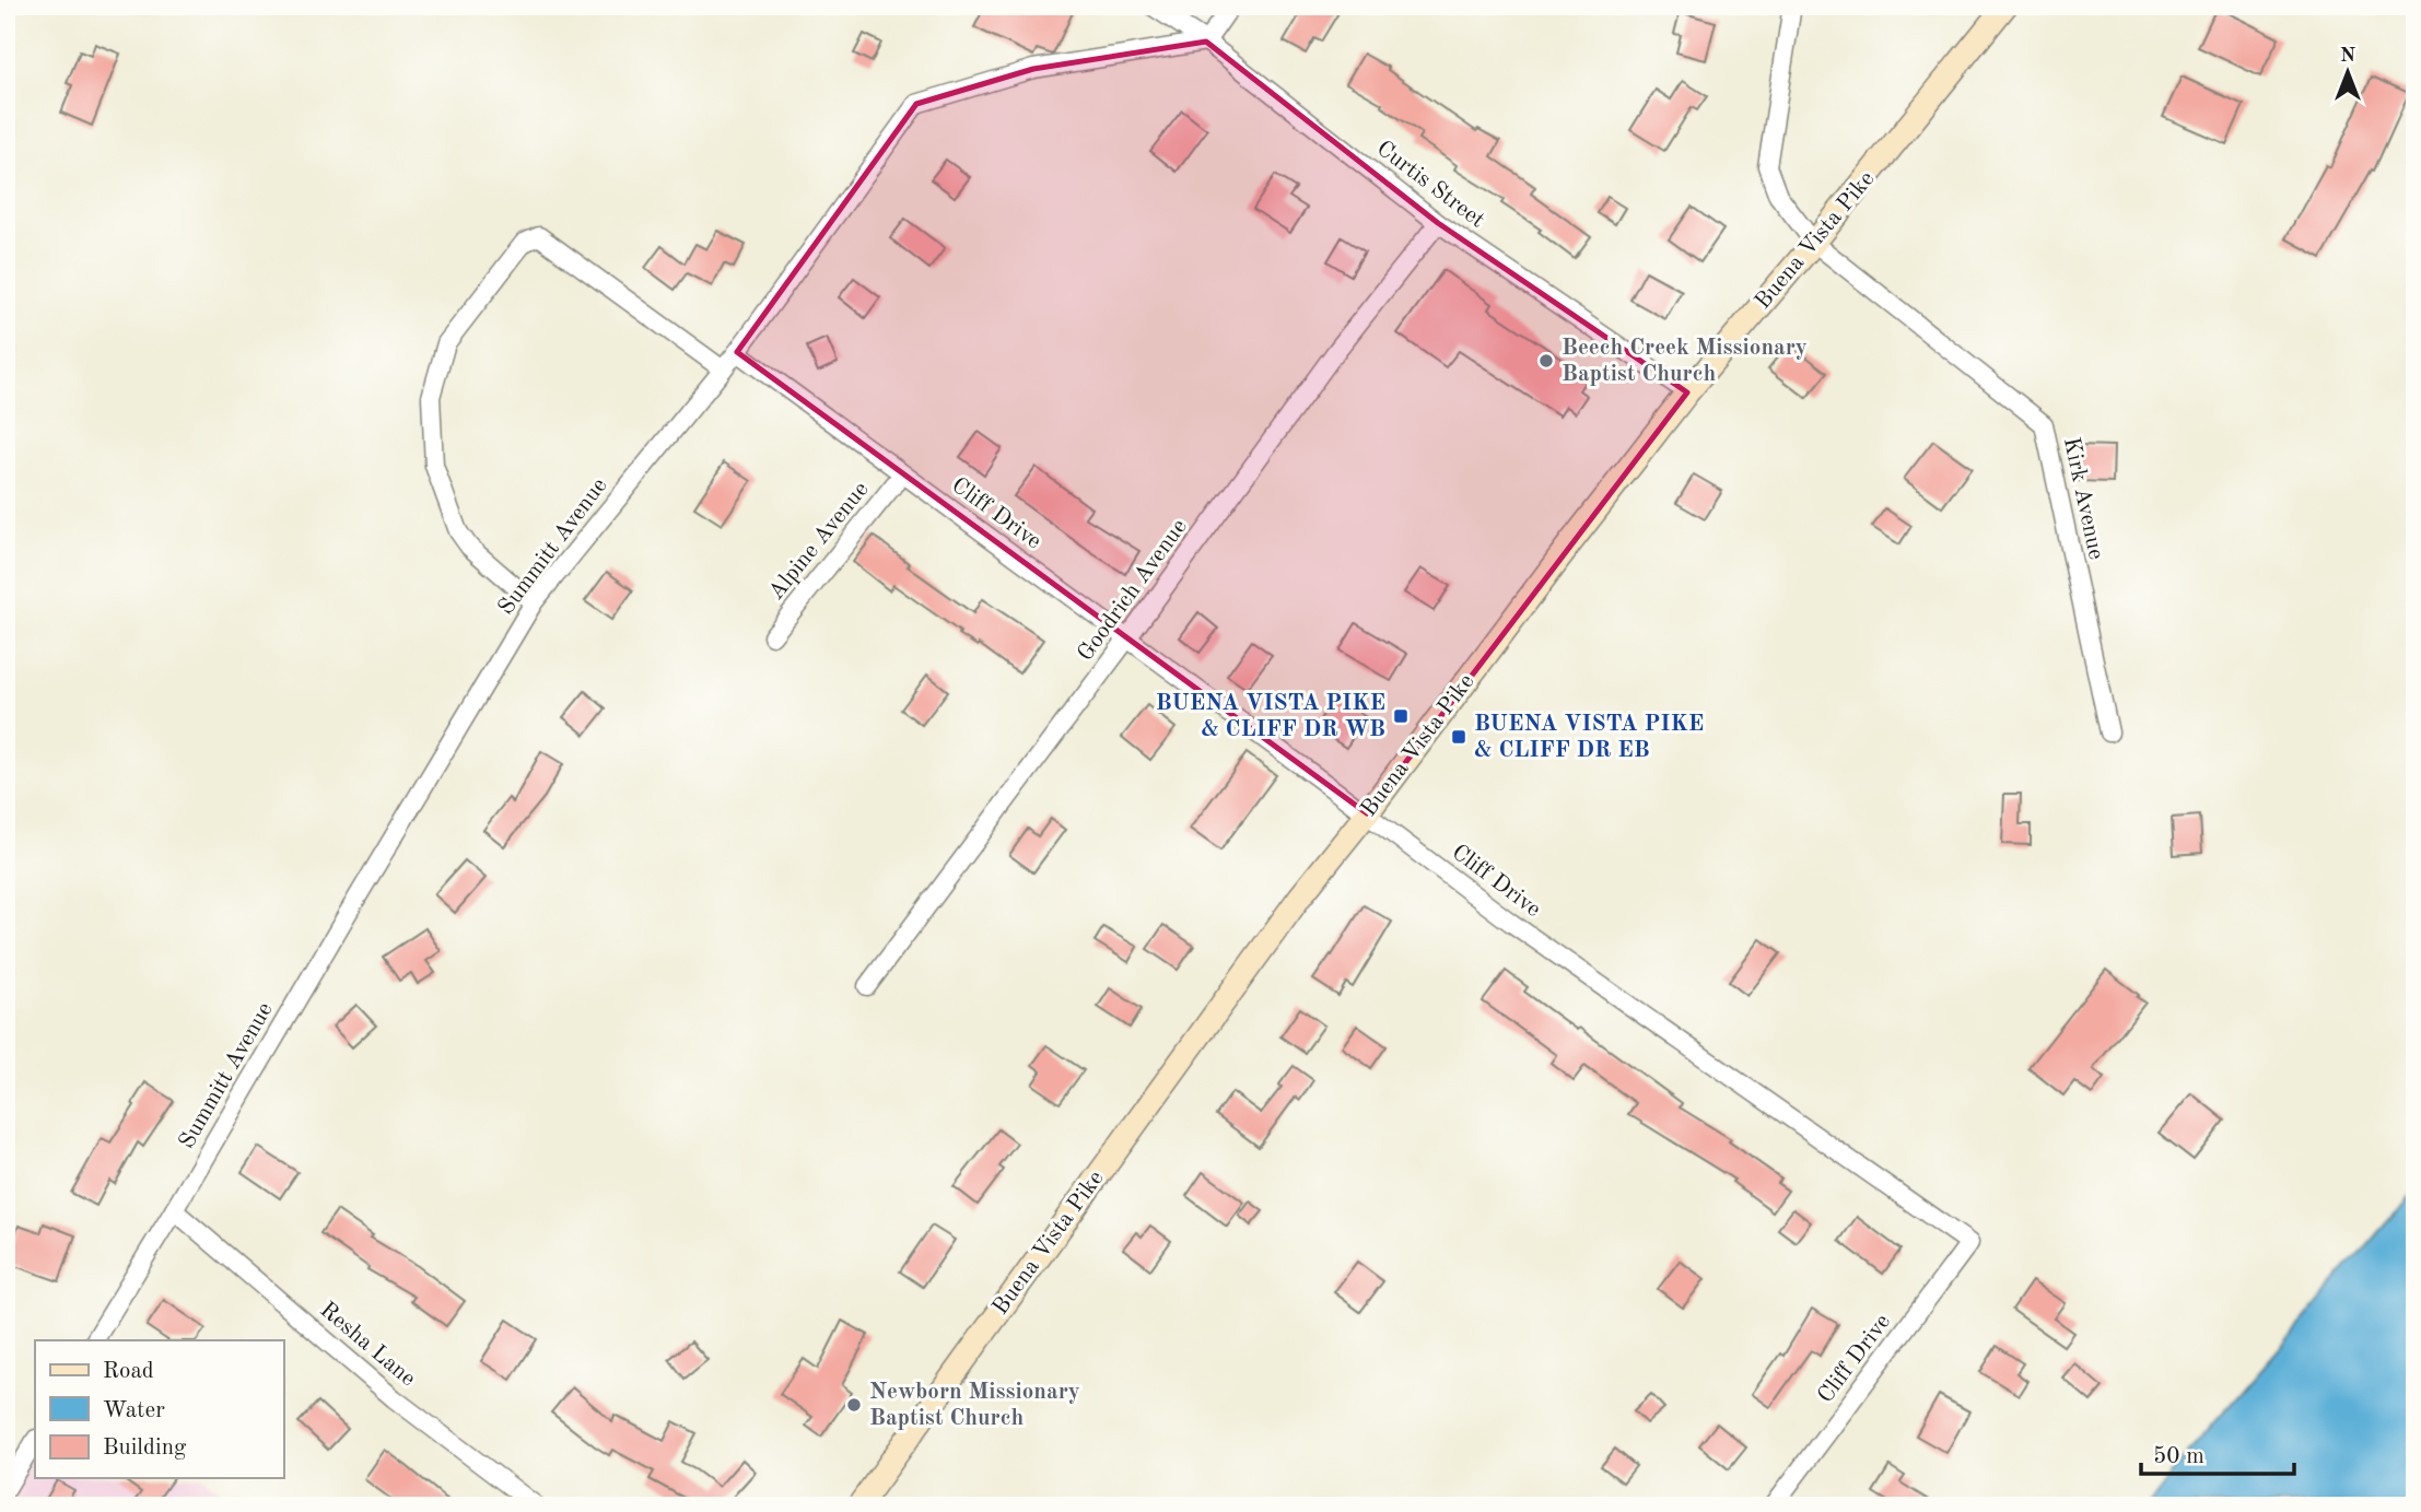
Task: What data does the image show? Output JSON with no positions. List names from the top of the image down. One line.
{"streets":{"main road":["Buena Vista Pike"],"street":["Curtis Street","Kirk Avenue","Cliff Drive","Alpine Avenue","Summitt Avenue","Goodrich Avenue","Resha Lane"]},"crossings":[["Curtis Street","Buena Vista Pike"],["Curtis Street","Summitt Avenue"],["Curtis Street","Goodrich Avenue"],["Buena Vista Pike","Kirk Avenue"],["Buena Vista Pike","Cliff Drive"],["Cliff Drive","Alpine Avenue"],["Cliff Drive","Summitt Avenue"],["Cliff Drive","Goodrich Avenue"],["Summitt Avenue","Resha Lane"]],"places":{"other":["Beech Creek Missionary Baptist Church","Newborn Missionary Baptist Church"],"transit":["BUENA VISTA PIKE & CLIFF DR WB","BUENA VISTA PIKE & CLIFF DR EB"]},"legend":["Road","Water","Building"],"scale_bar":"50 m","north":"top"}
